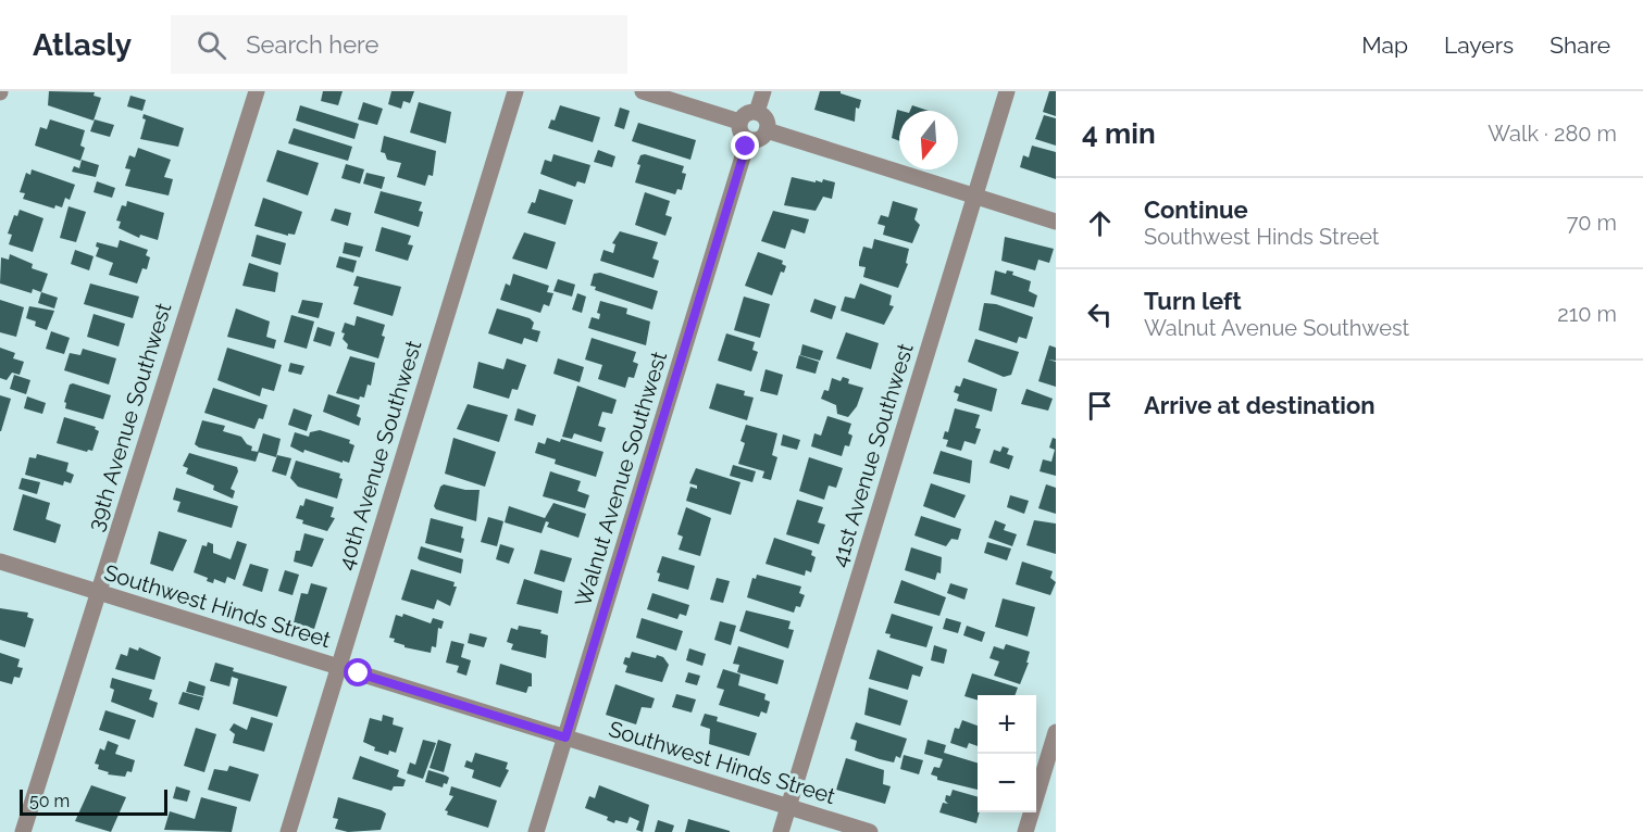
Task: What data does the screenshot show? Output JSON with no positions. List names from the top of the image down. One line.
{"streets":{"street":["39th Avenue Southwest","40th Avenue Southwest","41st Avenue Southwest","Walnut Avenue Southwest","Southwest Hinds Street"]},"crossings":[["39th Avenue Southwest","Southwest Hinds Street"],["40th Avenue Southwest","Southwest Hinds Street"],["41st Avenue Southwest","Southwest Hinds Street"],["Walnut Avenue Southwest","Southwest Hinds Street"]],"scale_bar":"50 m","north":"bottom","page":{"header":"Atlasly","search":"Search here","nav":["Map","Layers","Share"],"heading":["4 min","Walk · 280 m"],"list":[["Continue","Southwest Hinds Street","70 m"],["Turn left","Walnut Avenue Southwest","210 m"],"Arrive at destination"],"map_buttons":["+","−"],"scale":"50 m"}}
